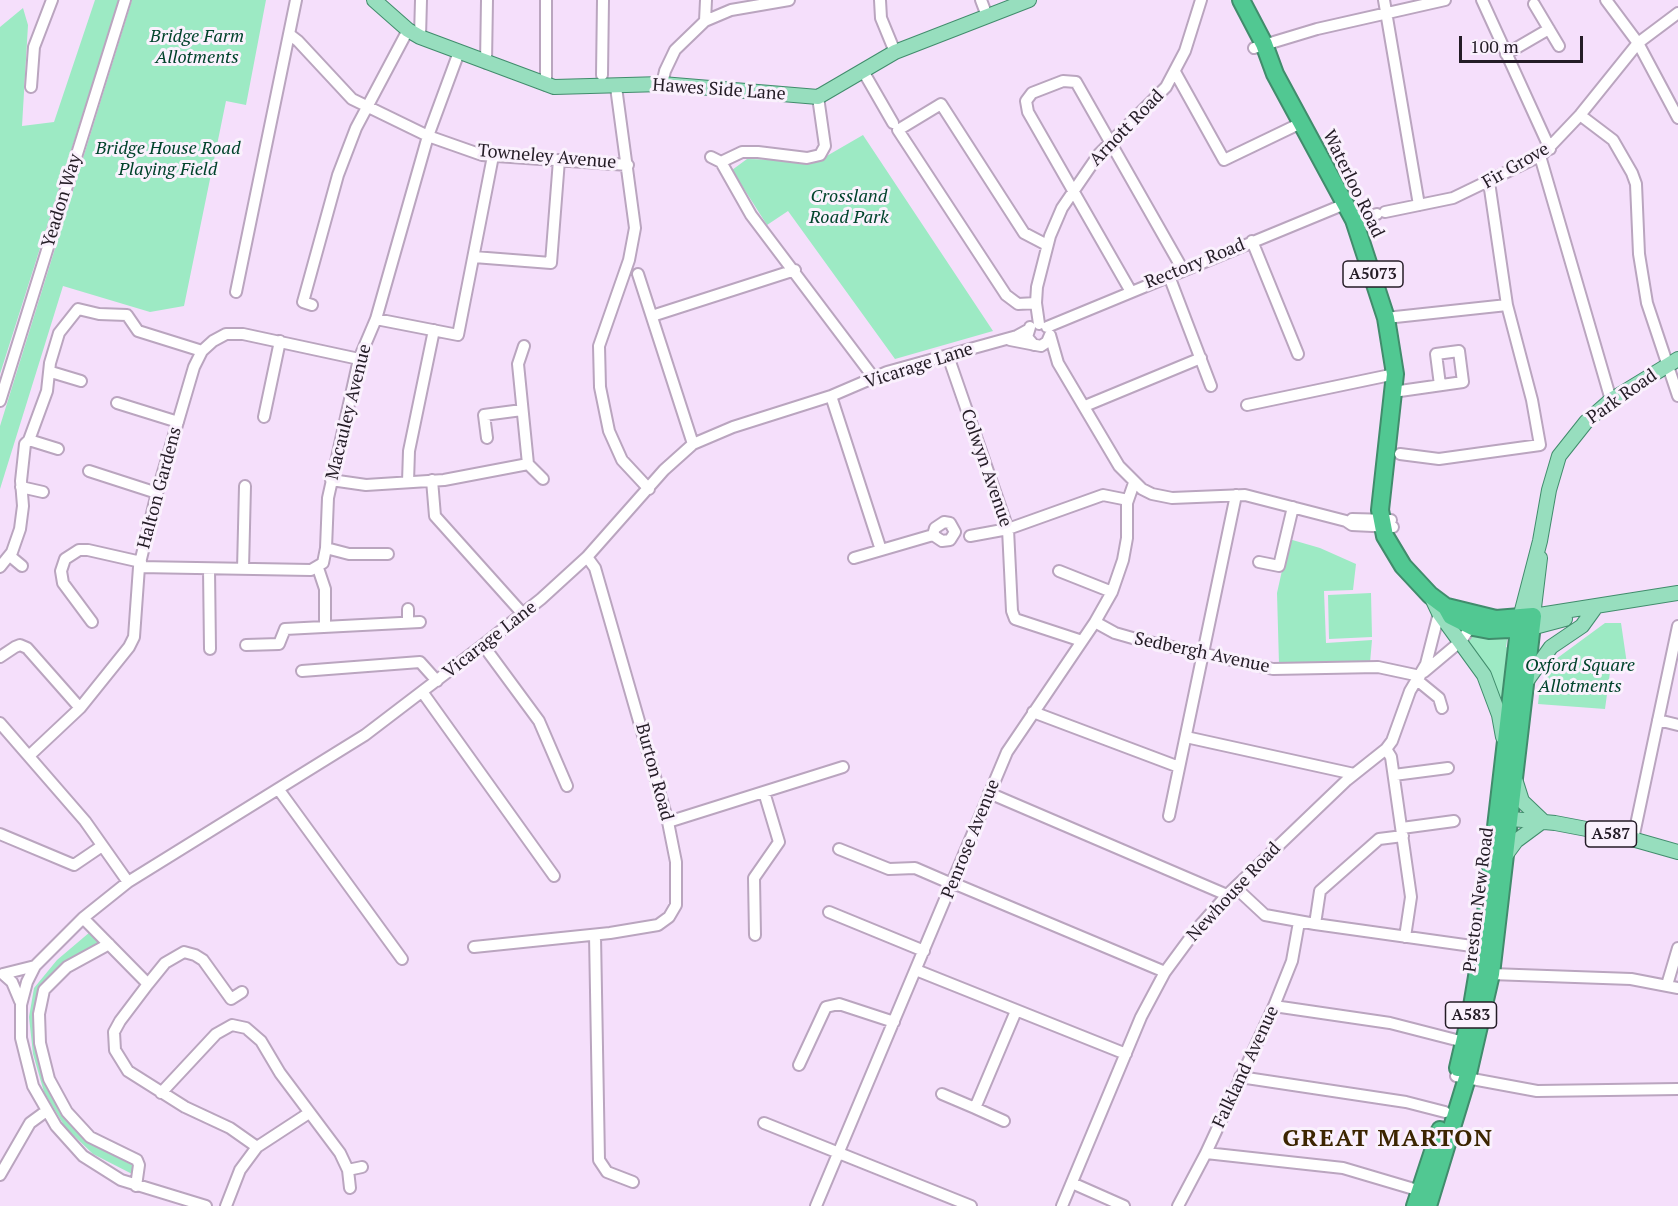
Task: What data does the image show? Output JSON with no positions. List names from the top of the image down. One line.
{"streets":{"highway":["Waterloo Road","A5073","Preston New Road","A583"],"main road":["Hawes Side Lane","Park Road","A587"],"street":["Arnott Road","Towneley Avenue","Fir Grove","Yeadon Way","Rectory Road","Vicarage Lane","Macauley Avenue","Colwyn Avenue","Halton Gardens","Sedbergh Avenue","Burton Road","Penrose Avenue","Newhouse Road","Falkland Avenue"]},"crossings":[["Hawes Side Lane","Macauley Avenue"],["Arnott Road","Rectory Road"],["Arnott Road","Vicarage Lane"],["Towneley Avenue","Macauley Avenue"],["Fir Grove","Waterloo Road"],["Waterloo Road","Rectory Road"],["Rectory Road","Vicarage Lane"],["Vicarage Lane","Colwyn Avenue"],["Vicarage Lane","Burton Road"],["Park Road","Preston New Road"],["Colwyn Avenue","Penrose Avenue"],["Sedbergh Avenue","Penrose Avenue"],["Sedbergh Avenue","Newhouse Road"],["A587","Preston New Road"],["A587","A583"],["Newhouse Road","Preston New Road"],["Preston New Road","A583"]],"districts":["GREAT MARTON"],"parks":["Bridge Farm Allotments","Bridge House Road Playing Field","Crossland Road Park","Oxford Square Allotments"],"scale_bar":"100 m"}
